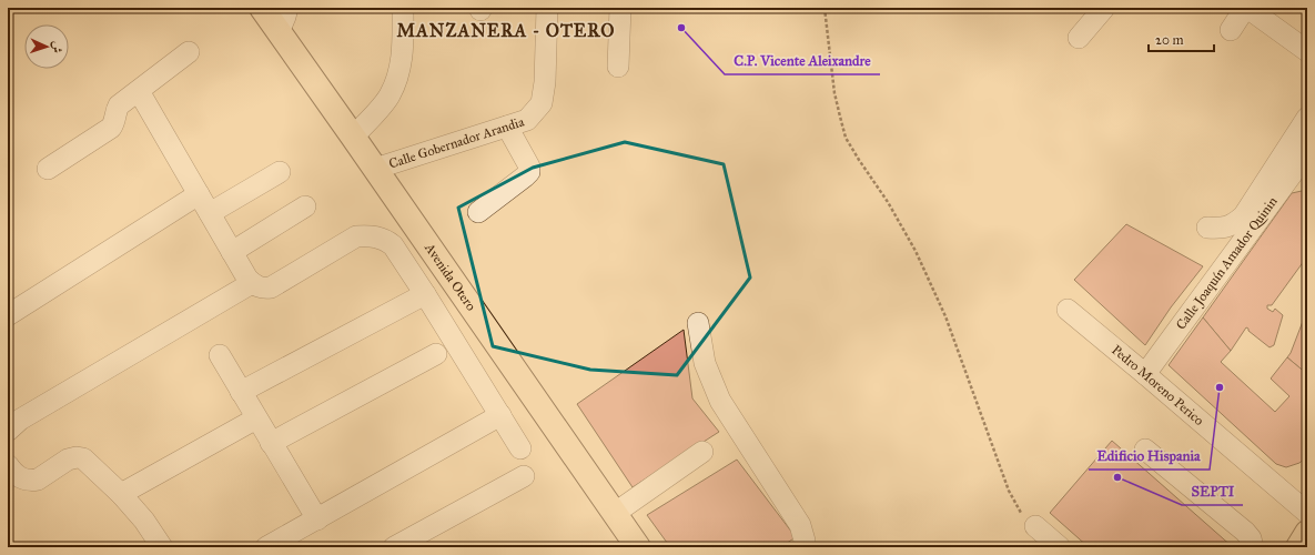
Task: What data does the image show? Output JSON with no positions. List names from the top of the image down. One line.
{"streets":{"main road":["Avenida Otero"],"street":["Calle Gobernador Arandia","Calle Joaquín Amador Quinin","Pedro Moreno Perico"]},"crossings":[["Calle Gobernador Arandia","Avenida Otero"],["Calle Joaquín Amador Quinin","Pedro Moreno Perico"]],"districts":["MANZANERA - OTERO"],"places":["C.P. Vicente Aleixandre","Edificio Hispania","SEPTI"],"scale_bar":"20 m","north":"right"}
